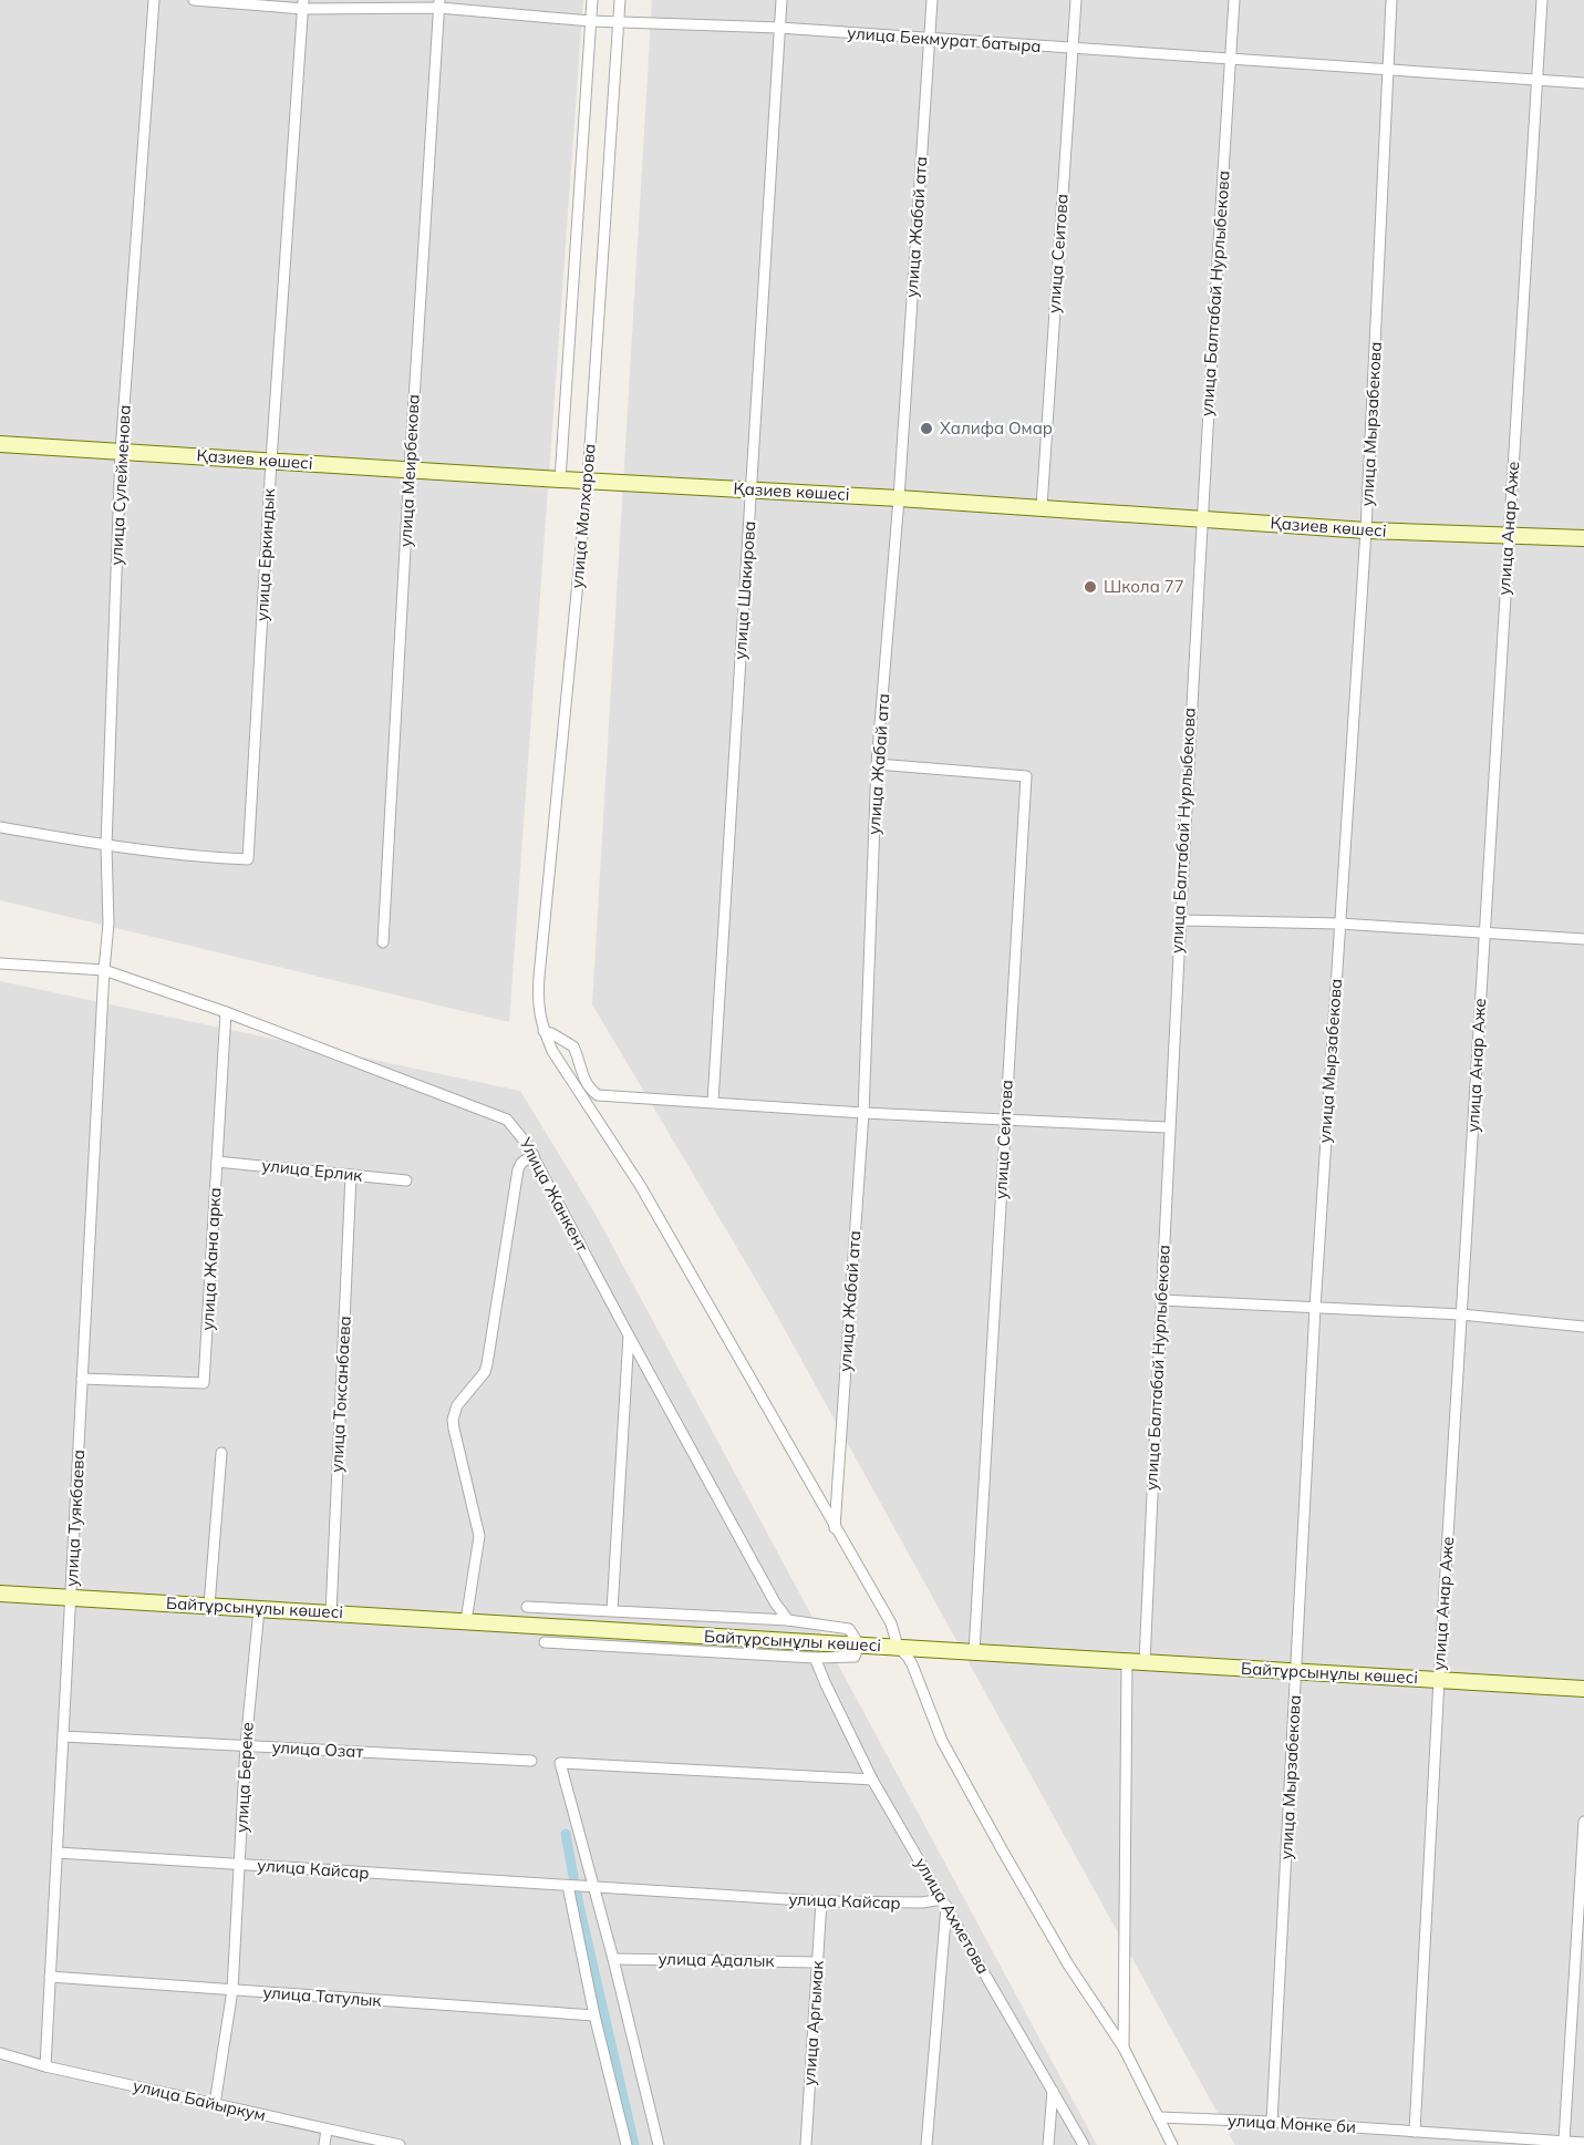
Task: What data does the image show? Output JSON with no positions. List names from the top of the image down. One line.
{"streets":{"street":["улица Бекмурат батыра","улица Жабай ата","улица Сеитова","улица Балтабай Нурлыбекова","улица Мырзабекова","Қазиев көшесі","улица Меирбекова","улица Сулейменова","улица Малхарова","улица Анар Аже","улица Еркиндык","улица Шакирова","улица Ерлик","Улица Жанкент","улица Жана арка","улица Токсанбаева","улица Туякбаева","Байтұрсынұлы көшесі","улица Озат","улица Береке","улица Кайсар","улица Ахметова","улица Адалык","улица Татулык","улица Аргымак","улица Байыркум","улица Монке би"]},"crossings":[["улица Бекмурат батыра","улица Жабай ата"],["улица Бекмурат батыра","улица Сеитова"],["улица Бекмурат батыра","улица Балтабай Нурлыбекова"],["улица Бекмурат батыра","улица Мырзабекова"],["улица Бекмурат батыра","улица Меирбекова"],["улица Бекмурат батыра","улица Малхарова"],["улица Бекмурат батыра","улица Анар Аже"],["улица Бекмурат батыра","улица Еркиндык"],["улица Бекмурат батыра","улица Шакирова"],["улица Жабай ата","улица Сеитова"],["улица Жабай ата","Қазиев көшесі"],["улица Жабай ата","улица Малхарова"],["улица Сеитова","Қазиев көшесі"],["улица Сеитова","Байтұрсынұлы көшесі"],["улица Балтабай Нурлыбекова","Қазиев көшесі"],["улица Балтабай Нурлыбекова","Байтұрсынұлы көшесі"],["улица Мырзабекова","Қазиев көшесі"],["улица Мырзабекова","Байтұрсынұлы көшесі"],["улица Мырзабекова","улица Монке би"],["Қазиев көшесі","улица Меирбекова"],["Қазиев көшесі","улица Сулейменова"],["Қазиев көшесі","улица Малхарова"],["Қазиев көшесі","улица Анар Аже"],["Қазиев көшесі","улица Еркиндык"],["Қазиев көшесі","улица Шакирова"],["улица Сулейменова","улица Еркиндык"],["улица Сулейменова","Улица Жанкент"],["улица Сулейменова","улица Туякбаева"],["улица Малхарова","Байтұрсынұлы көшесі"],["улица Малхарова","улица Монке би"],["улица Анар Аже","Байтұрсынұлы көшесі"],["улица Анар Аже","улица Монке би"],["улица Ерлик","улица Жана арка"],["улица Ерлик","улица Токсанбаева"],["Улица Жанкент","улица Жана арка"],["Улица Жанкент","улица Туякбаева"],["улица Жана арка","улица Туякбаева"],["улица Токсанбаева","Байтұрсынұлы көшесі"],["улица Туякбаева","Байтұрсынұлы көшесі"],["улица Туякбаева","улица Озат"],["улица Туякбаева","улица Кайсар"],["улица Туякбаева","улица Татулык"],["улица Туякбаева","улица Байыркум"],["Байтұрсынұлы көшесі","улица Береке"],["улица Озат","улица Береке"],["улица Береке","улица Кайсар"],["улица Береке","улица Татулык"],["улица Береке","улица Байыркум"],["улица Кайсар","улица Ахметова"],["улица Кайсар","улица Аргымак"],["улица Адалык","улица Аргымак"]],"places":["Халифа Омар","Школа 77"]}
